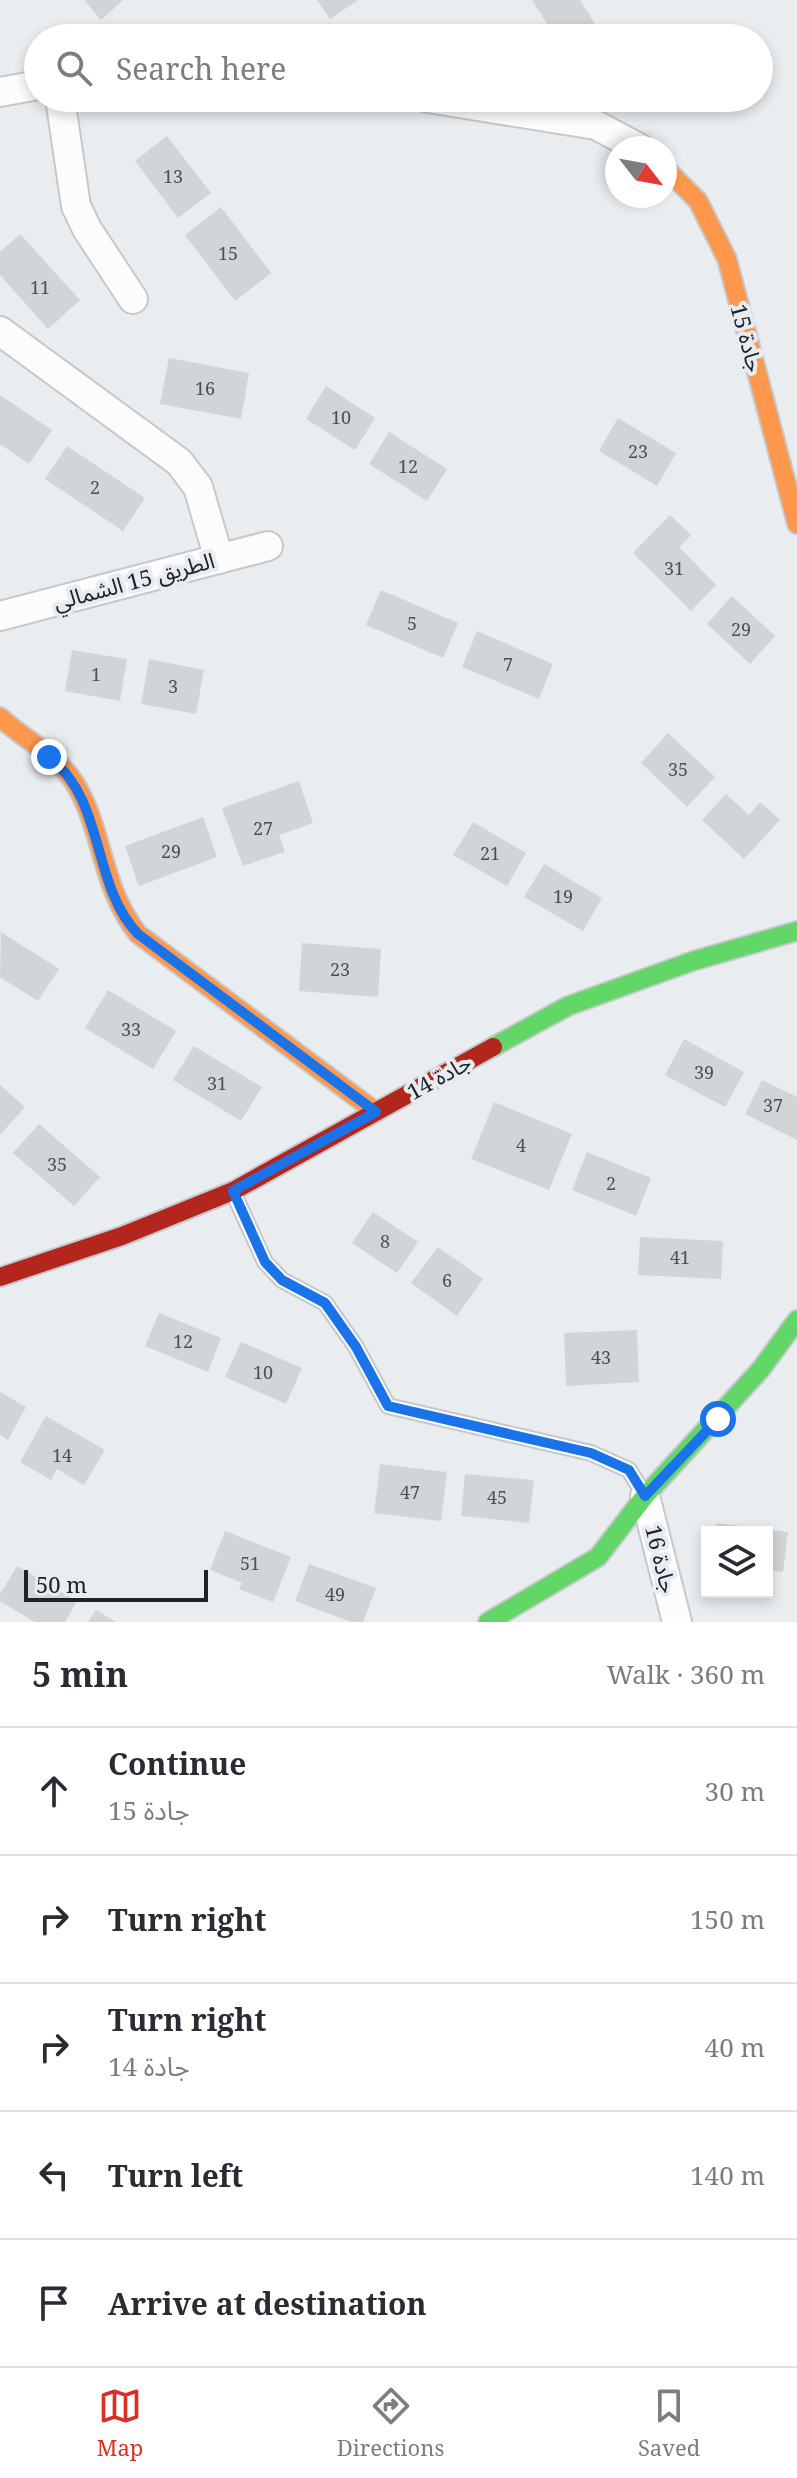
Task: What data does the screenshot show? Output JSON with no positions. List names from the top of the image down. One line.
{"streets":{"street":["جادة 15","الطريق 15 الشمالي","جادة 14","جادة 16"]},"house_numbers":["13","15","11","16","10","23","12","2","31","5","29","7","1","3","35","27","29","21","19","23","33","39","31","37","4","35","2","8","41","6","12","43","10","14","47","45","51","49"],"scale_bar":"50 m","north":"bottom right","page":{"search":"Search here","scale":"50 m","heading":["5 min","Walk · 360 m"],"list":[["Continue","جادة 15","30 m"],["Turn right","150 m"],["Turn right","جادة 14","40 m"],["Turn left","140 m"],"Arrive at destination"],"nav":["Map","Directions","Saved"]}}
